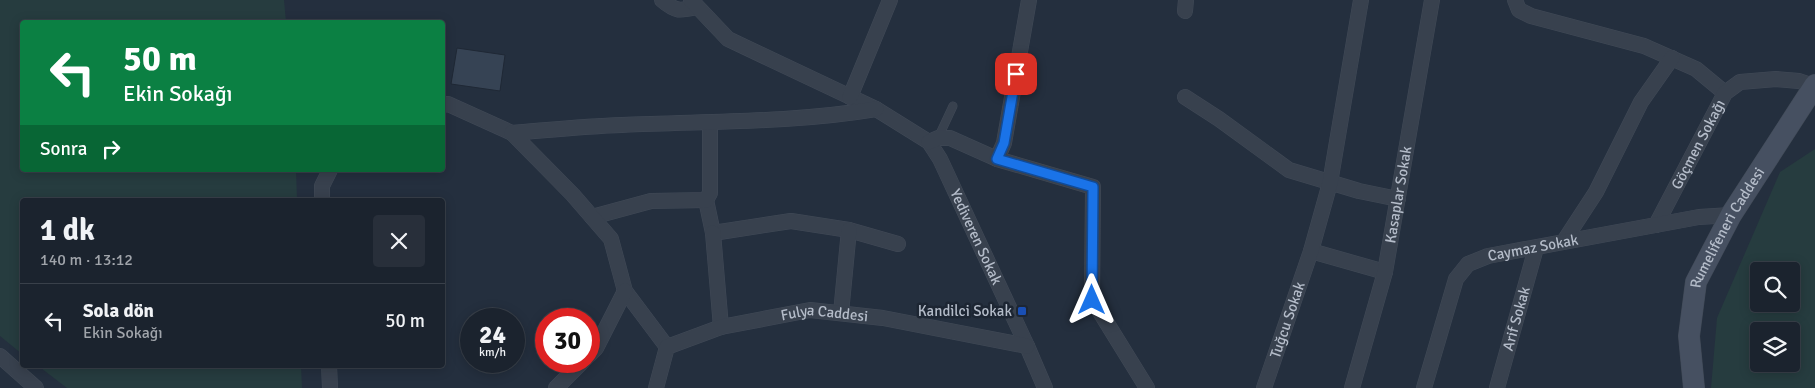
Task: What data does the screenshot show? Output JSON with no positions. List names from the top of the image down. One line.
{"streets":{"street":["Göçmen Sokağı","Kasaplar Sokak","Rumelifeneri Caddesi","Yediveren Sokak","Caymaz Sokak","Fulya Caddesi","Arif Sokak","Tuğcu Sokak"]},"crossings":[["Göçmen Sokağı","Rumelifeneri Caddesi"],["Göçmen Sokağı","Caymaz Sokak"],["Rumelifeneri Caddesi","Caymaz Sokak"],["Yediveren Sokak","Fulya Caddesi"],["Caymaz Sokak","Arif Sokak"]],"places":{"transit":["Kandilci Sokak"]},"page":{"turn":["50 m","Ekin Sokağı"],"then":"Sonra","heading":["1 dk","140 m · 13:12"],"list":[{"name":"Sola dön","note":"Ekin Sokağı","value":"50 m"}],"speed":"24 km/h","limit":"30"}}
